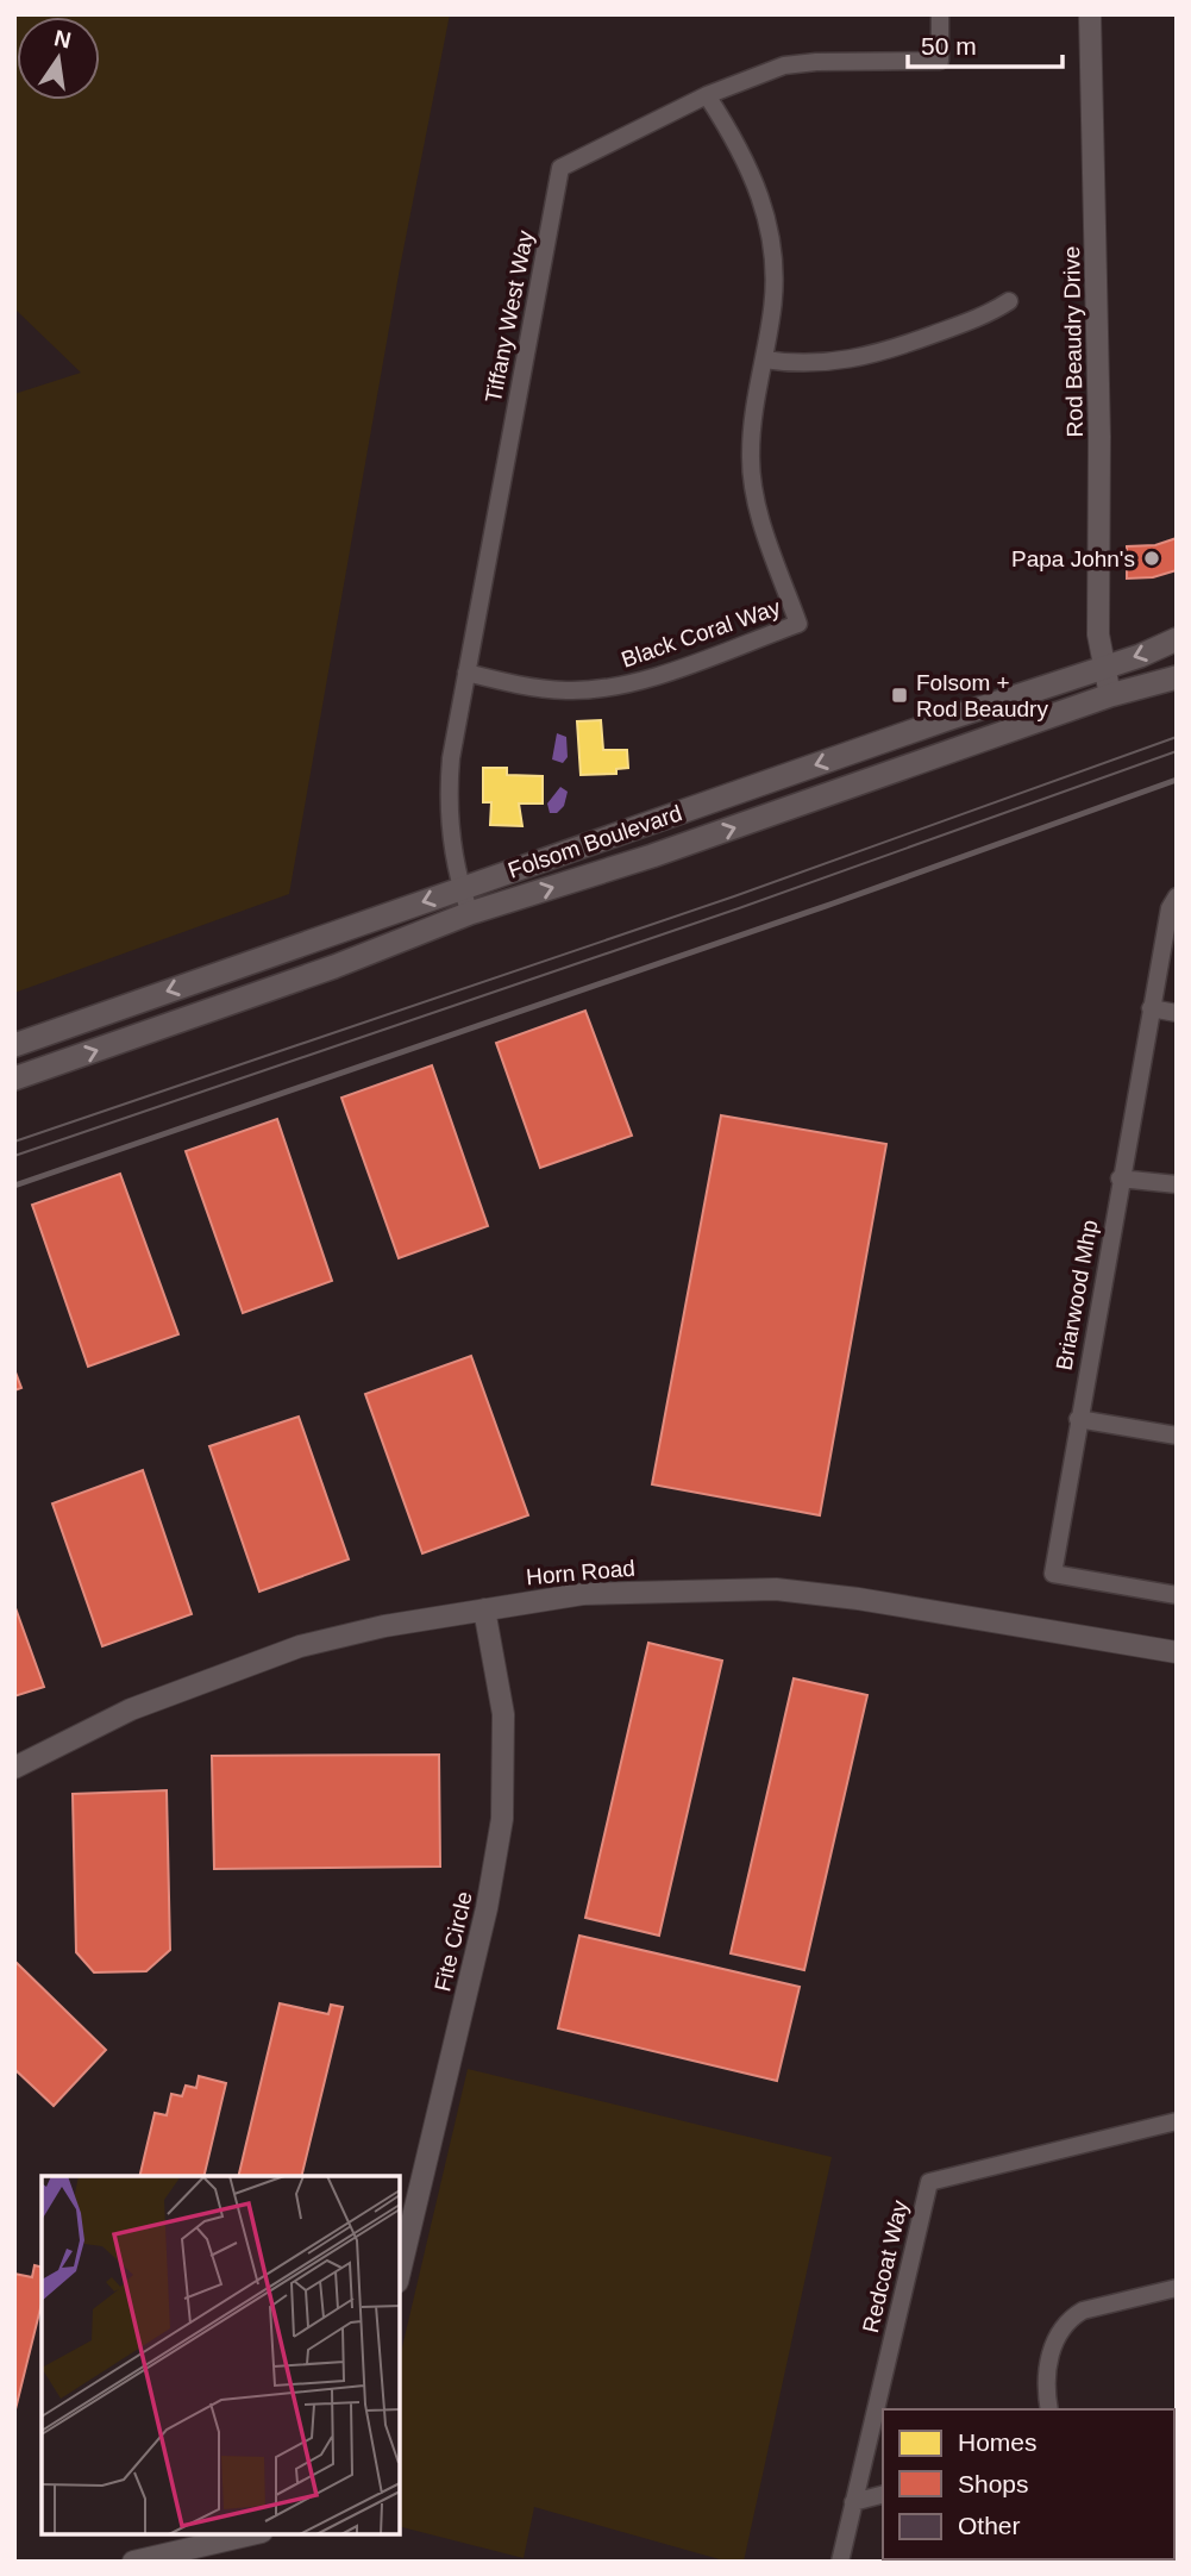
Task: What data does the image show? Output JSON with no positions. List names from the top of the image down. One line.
{"streets":{"main road":["Folsom Boulevard"],"street":["Tiffany West Way","Rod Beaudry Drive","Black Coral Way","Briarwood Mhp","Horn Road","Fite Circle","Redcoat Way"]},"crossings":[["Tiffany West Way","Black Coral Way"],["Tiffany West Way","Folsom Boulevard"],["Rod Beaudry Drive","Folsom Boulevard"],["Horn Road","Fite Circle"]],"places":{"other":["Papa John's"],"transit":["Folsom + Rod Beaudry"]},"legend":["Homes","Shops","Other"],"scale_bar":"50 m","north":"top"}
